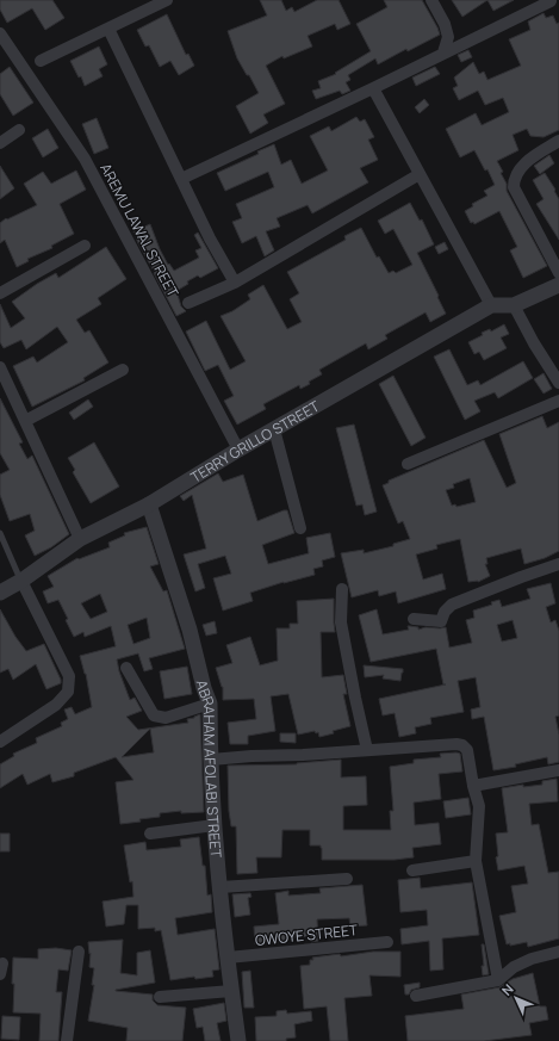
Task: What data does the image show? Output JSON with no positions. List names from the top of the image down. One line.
{"streets":{"street":["AREMU LAWAL STREET","TERRY GRILLO STREET","ABRAHAM AFOLABI STREET","OWOYE STREET"]},"crossings":[["AREMU LAWAL STREET","TERRY GRILLO STREET"],["TERRY GRILLO STREET","ABRAHAM AFOLABI STREET"],["ABRAHAM AFOLABI STREET","OWOYE STREET"]],"north":"top left"}
